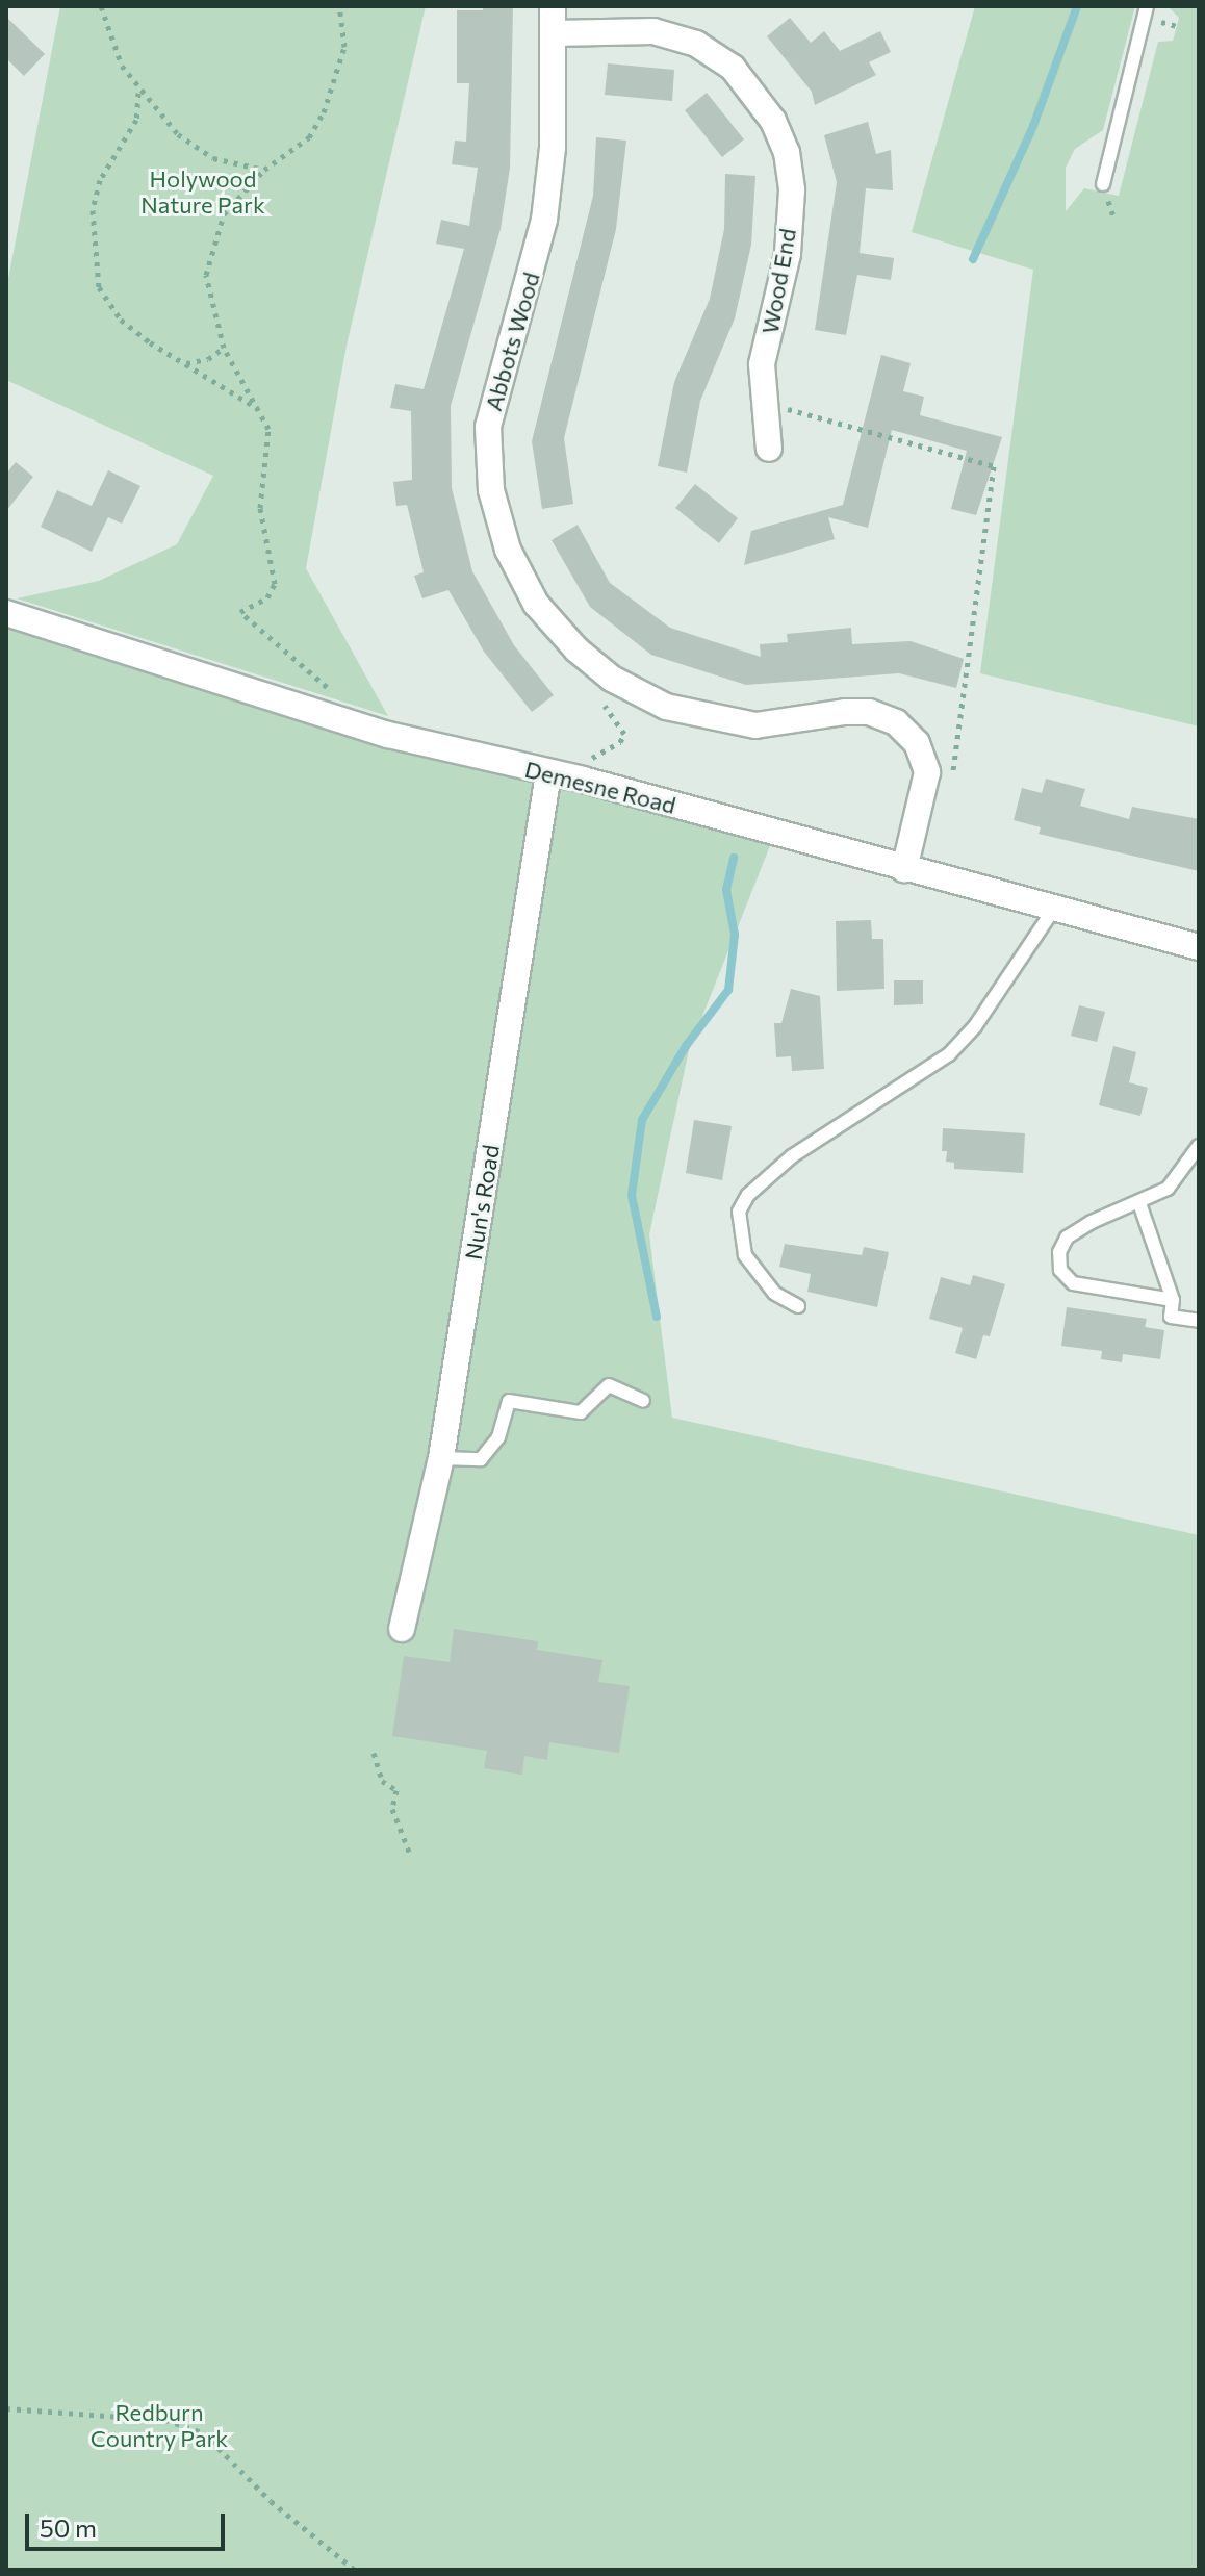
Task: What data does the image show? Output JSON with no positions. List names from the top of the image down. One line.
{"streets":{"street":["Wood End","Abbots Wood","Demesne Road","Nun's Road"]},"crossings":[["Wood End","Abbots Wood"],["Abbots Wood","Demesne Road"],["Demesne Road","Nun's Road"]],"parks":["Holywood Nature Park","Redburn Country Park"],"scale_bar":"50 m"}
